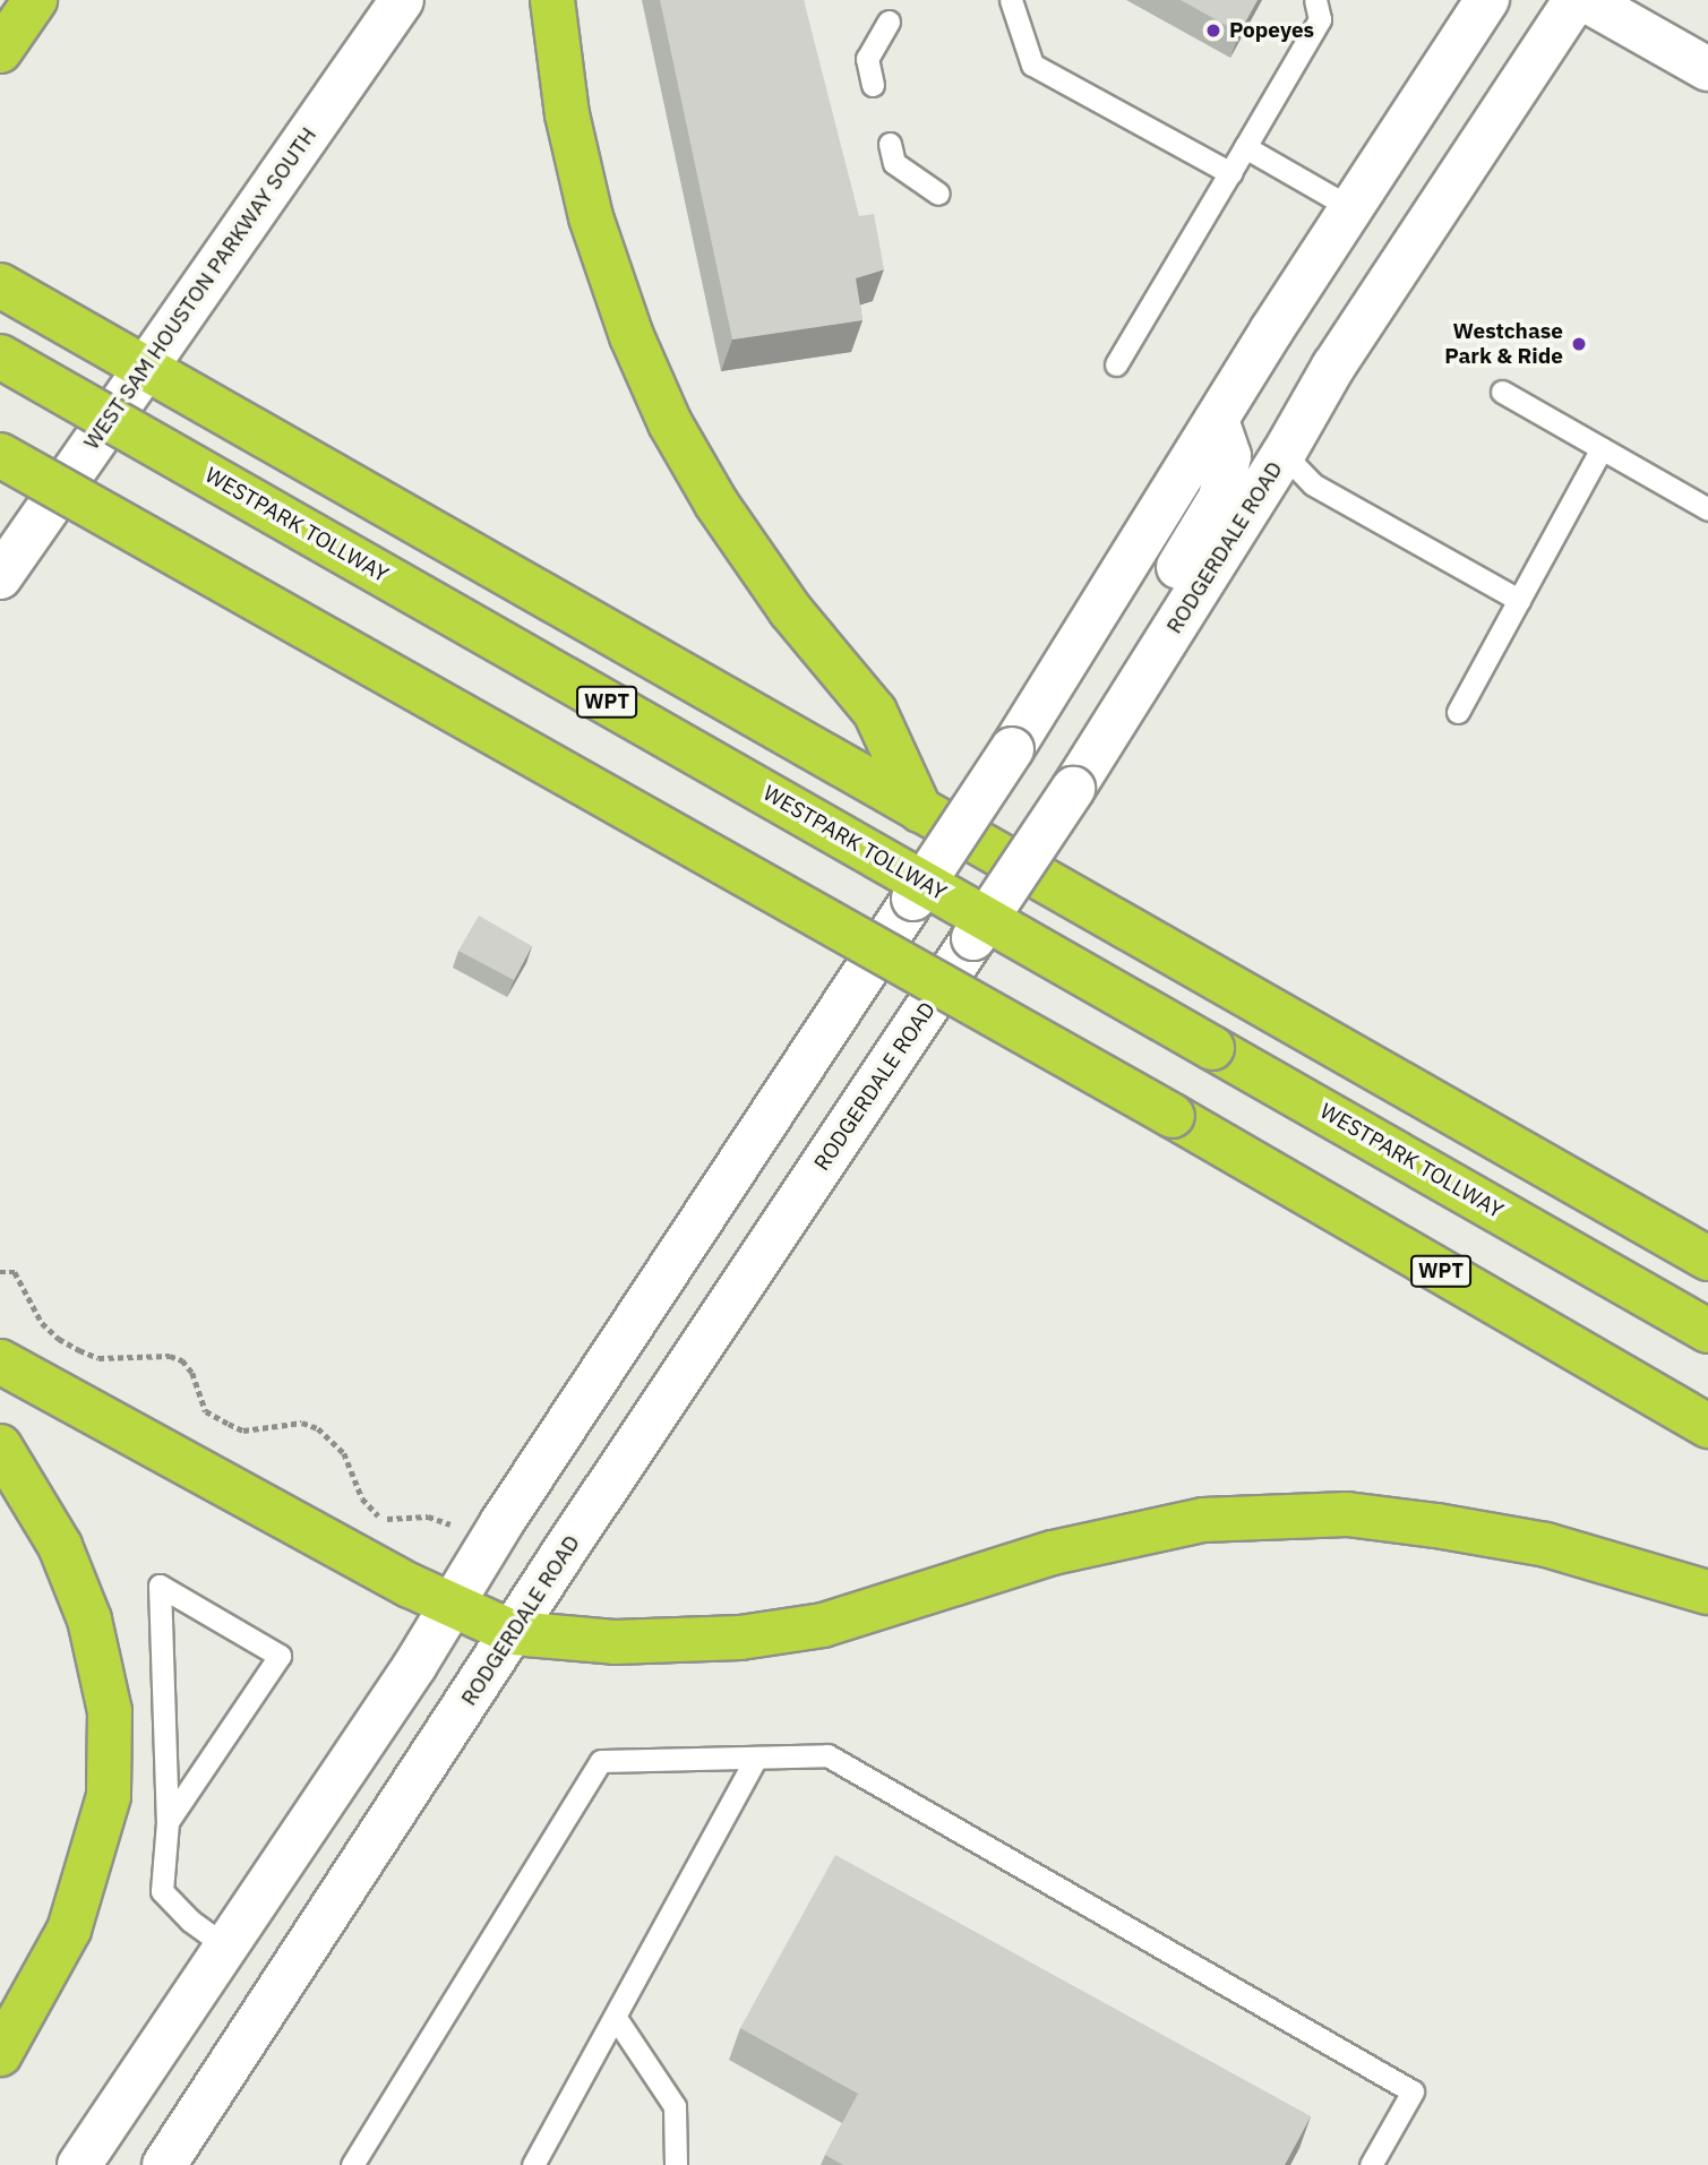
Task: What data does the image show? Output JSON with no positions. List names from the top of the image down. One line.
{"streets":{"highway":["WESTPARK TOLLWAY","WPT"],"street":["WEST SAM HOUSTON PARKWAY SOUTH","RODGERDALE ROAD"]},"places":["Popeyes","Westchase Park & Ride"]}
